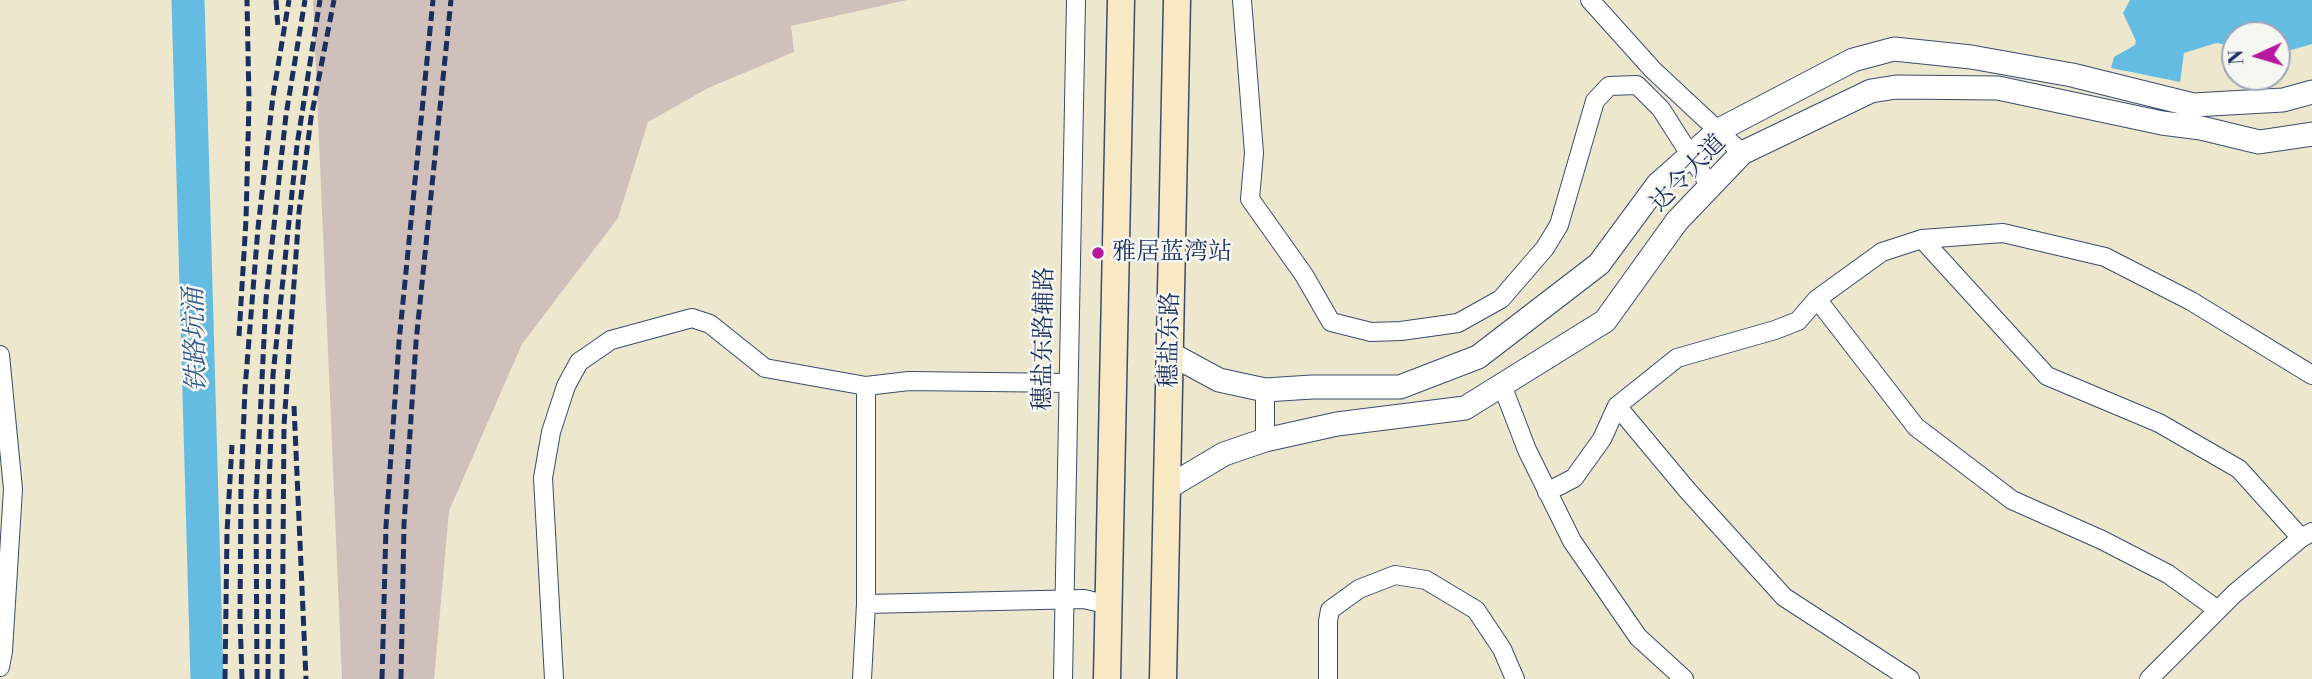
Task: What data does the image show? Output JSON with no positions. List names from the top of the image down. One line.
{"streets":{"main road":["穗盐东路"],"street":["达令大道","穗盐东路辅路"]},"crossings":[["达令大道","穗盐东路"]],"water":["铁路坑涌"],"places":["雅居蓝湾站"],"north":"left"}
